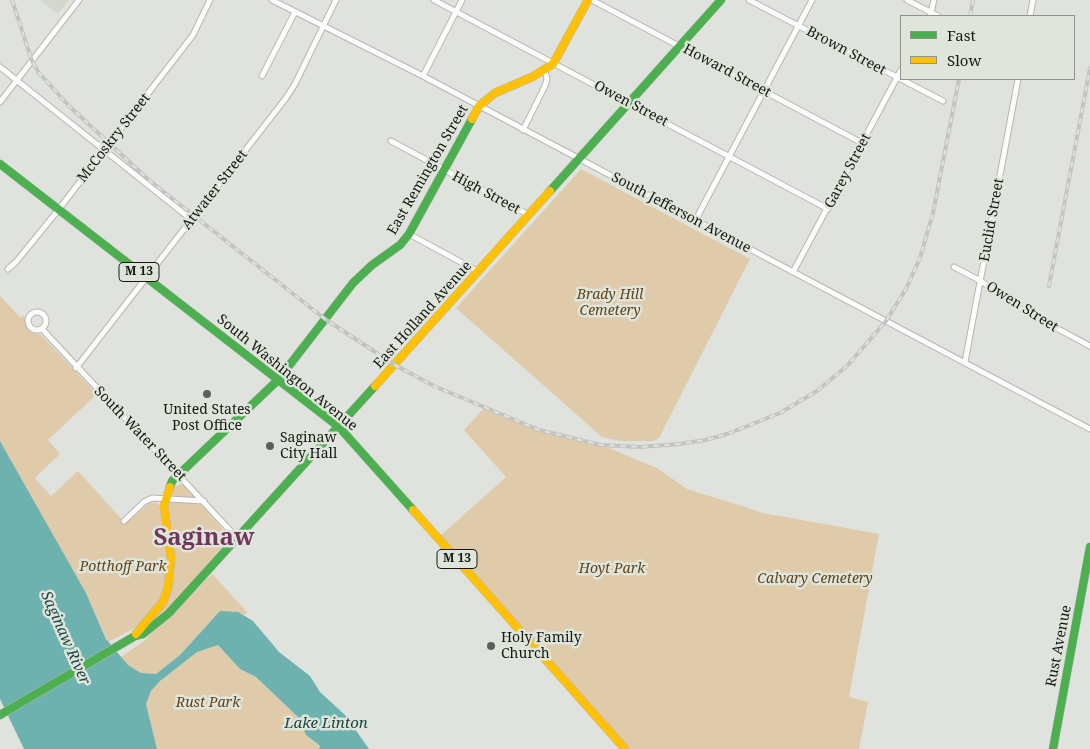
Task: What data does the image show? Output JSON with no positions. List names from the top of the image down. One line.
{"streets":{"main road":["East Remington Street","M 13","East Holland Avenue","South Washington Avenue","Rust Avenue"],"street":["Brown Street","Howard Street","Owen Street","McCoskry Street","Garey Street","Atwater Street","High Street","South Jefferson Avenue","Euclid Street","South Water Street"]},"crossings":[["Brown Street","Garey Street"],["Howard Street","Garey Street"],["Howard Street","East Holland Avenue"],["Owen Street","East Remington Street"],["Owen Street","Garey Street"],["Owen Street","Euclid Street"],["Owen Street","East Holland Avenue"],["McCoskry Street","South Washington Avenue"],["East Remington Street","High Street"],["East Remington Street","South Jefferson Avenue"],["East Remington Street","East Holland Avenue"],["East Remington Street","South Washington Avenue"],["East Remington Street","South Water Street"],["Garey Street","South Jefferson Avenue"],["Atwater Street","South Jefferson Avenue"],["Atwater Street","South Washington Avenue"],["Atwater Street","South Water Street"],["High Street","East Holland Avenue"],["South Jefferson Avenue","Euclid Street"],["South Jefferson Avenue","East Holland Avenue"],["East Holland Avenue","South Washington Avenue"],["East Holland Avenue","South Water Street"]],"districts":["Saginaw"],"water":["Saginaw River","Lake Linton"],"parks":["Brady Hill Cemetery","Potthoff Park","Hoyt Park","Calvary Cemetery","Rust Park"],"places":["United States Post Office","Saginaw City Hall","Holy Family Church"],"legend":["Fast","Slow"]}
